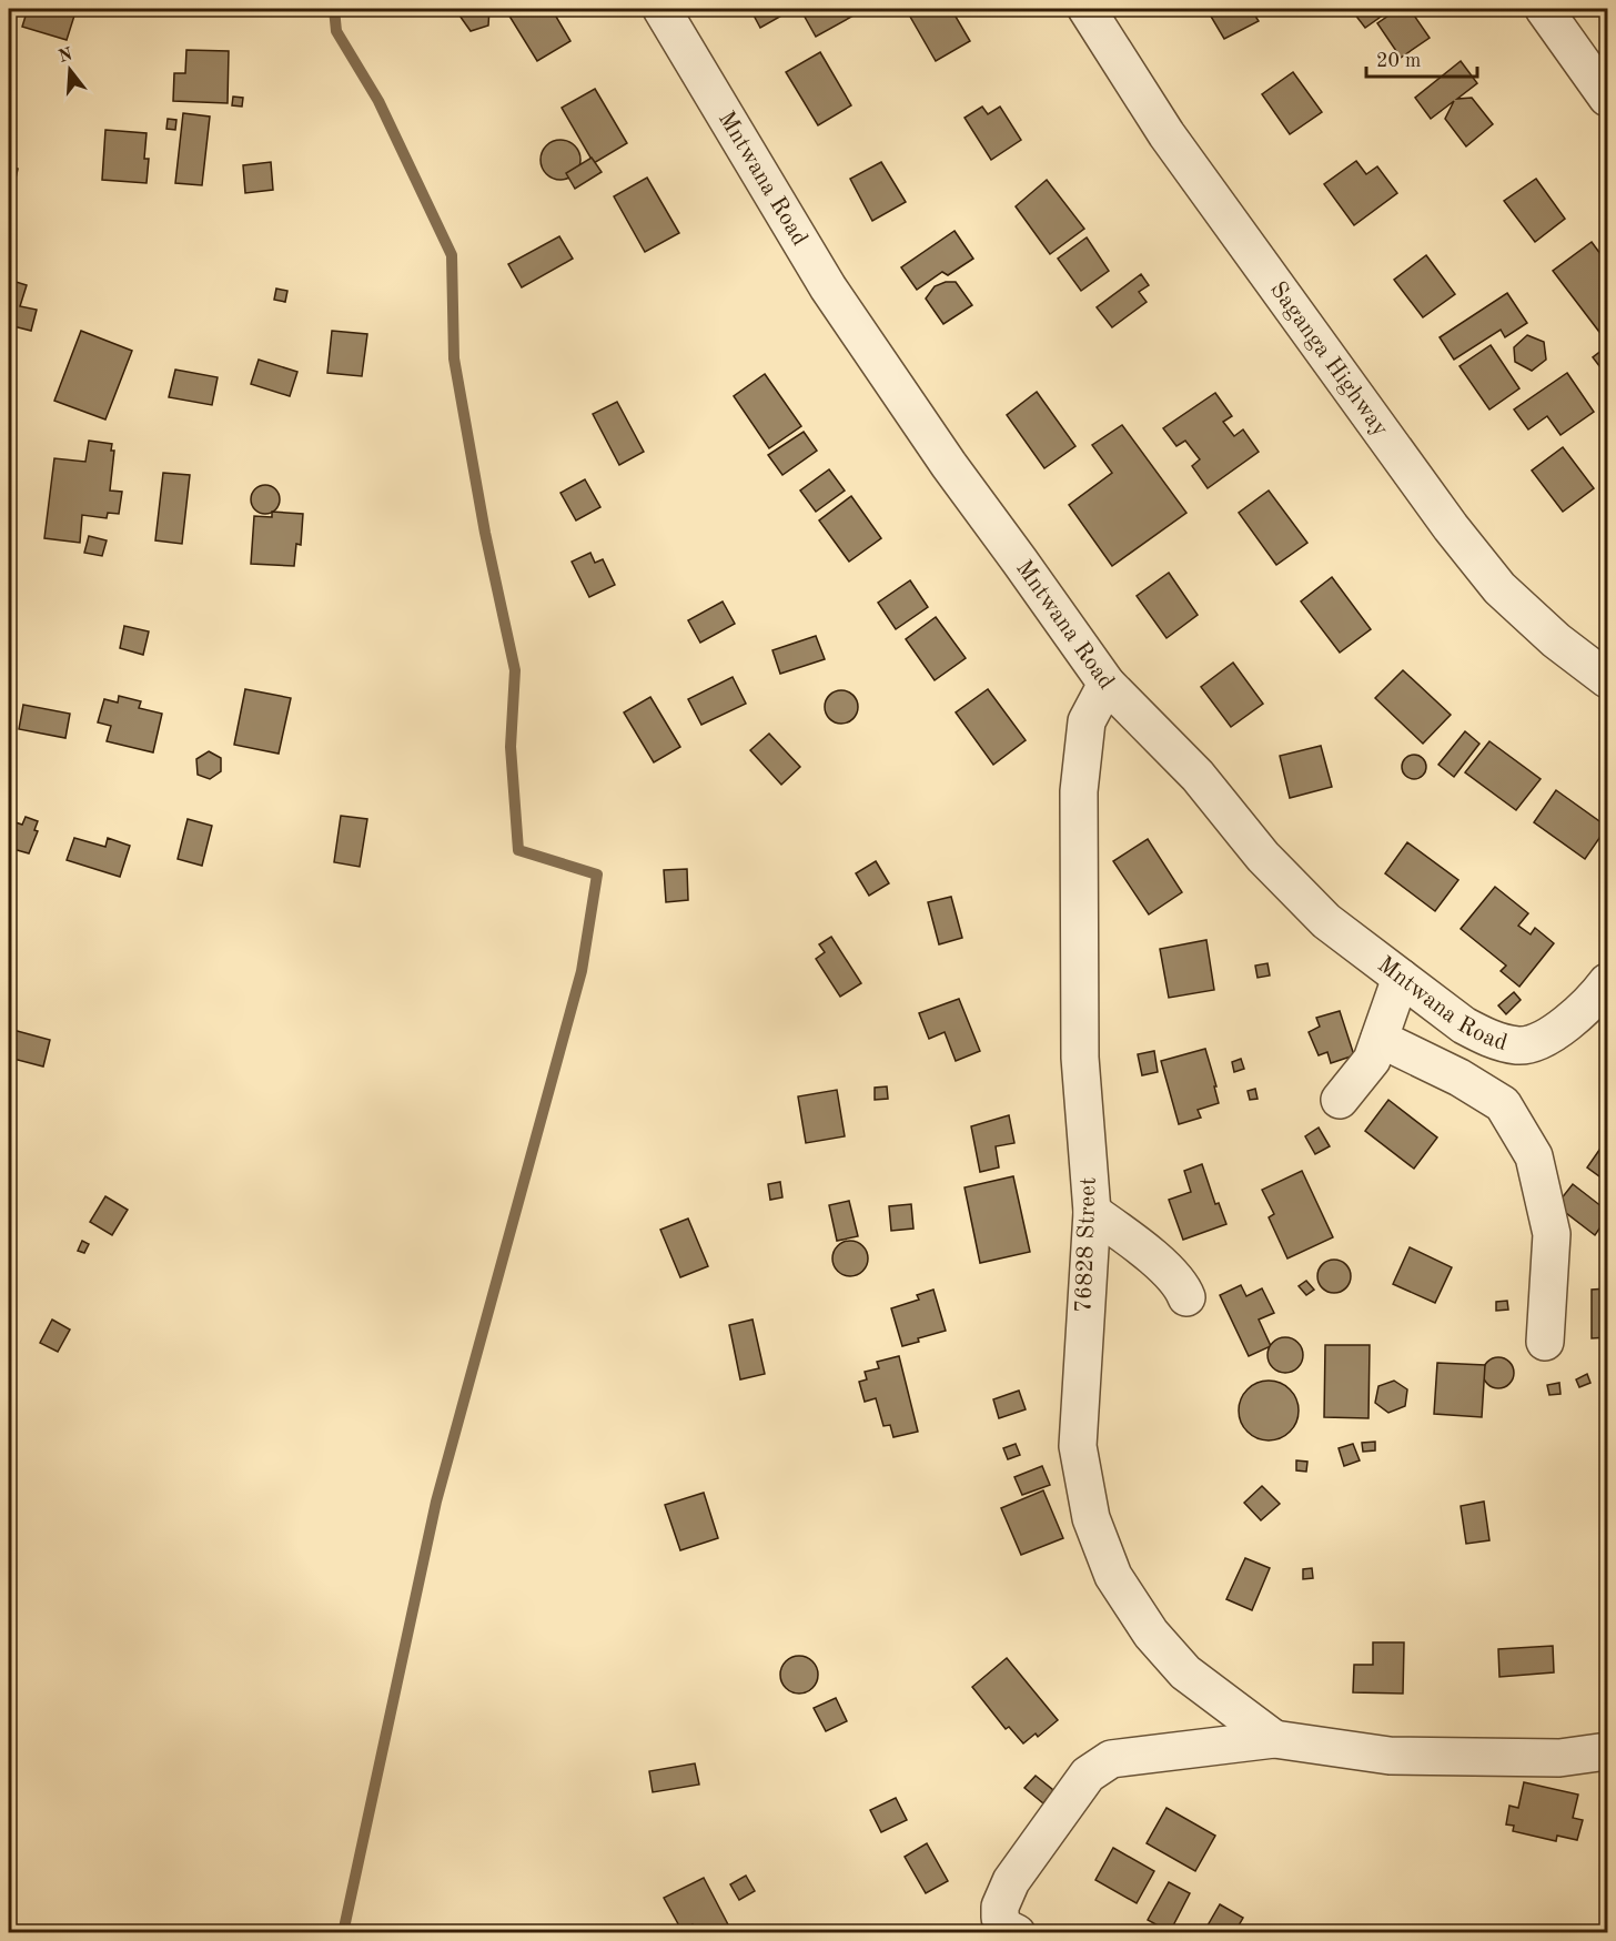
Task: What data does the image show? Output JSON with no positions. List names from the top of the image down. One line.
{"streets":{"street":["Mntwana Road","Saganga Highway","76828 Street"]},"crossings":[["Mntwana Road","76828 Street"]],"scale_bar":"20 m","north":"top"}
